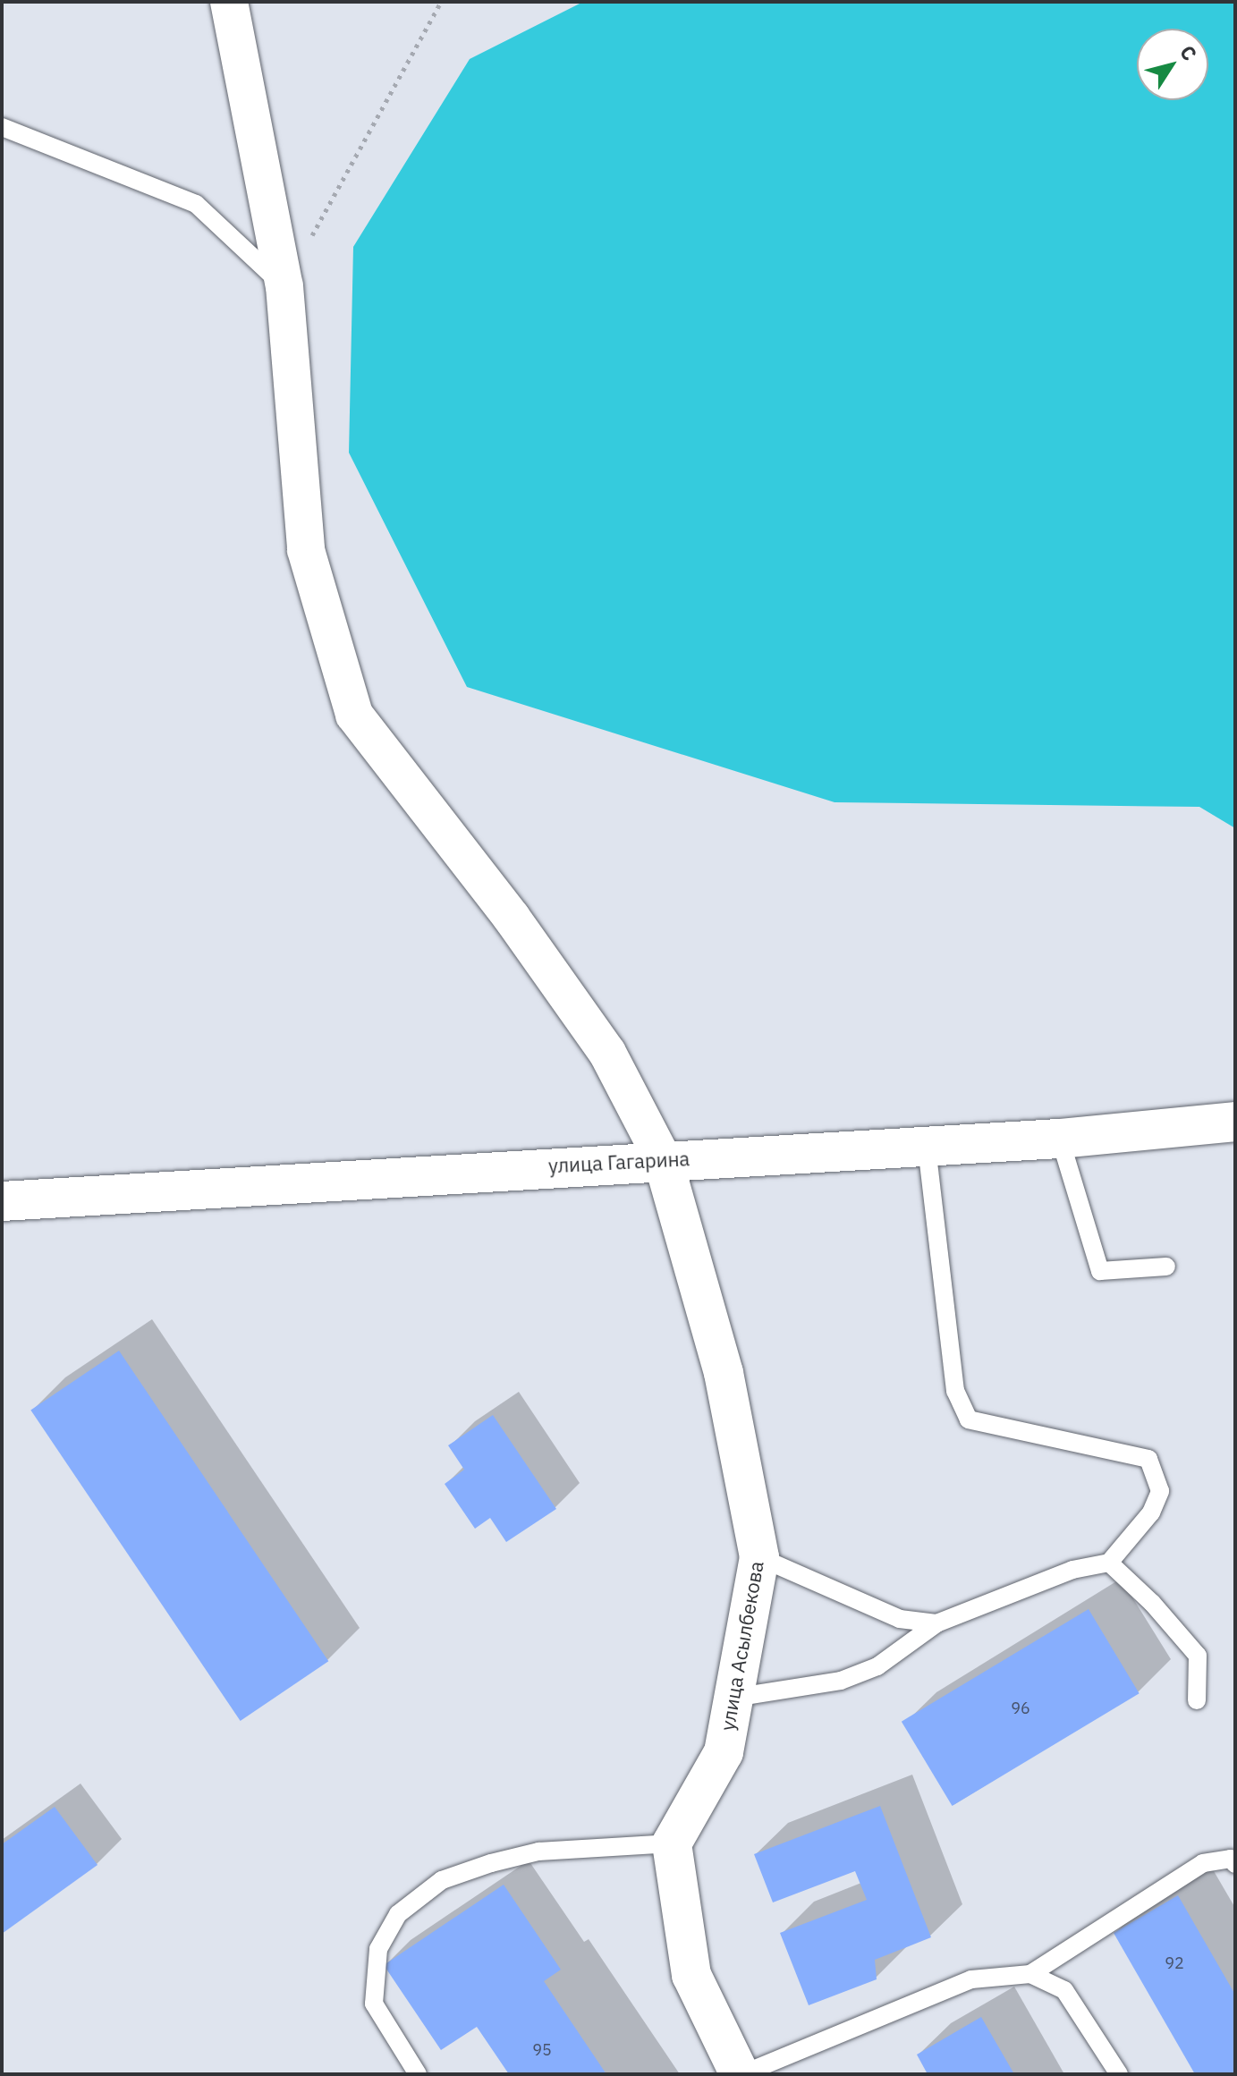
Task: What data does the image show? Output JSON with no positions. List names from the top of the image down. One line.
{"streets":{"main road":["улица Гагарина","улица Асылбекова"]},"crossings":[["улица Гагарина","улица Асылбекова"]],"house_numbers":["96","92","95"],"north":"top right"}
